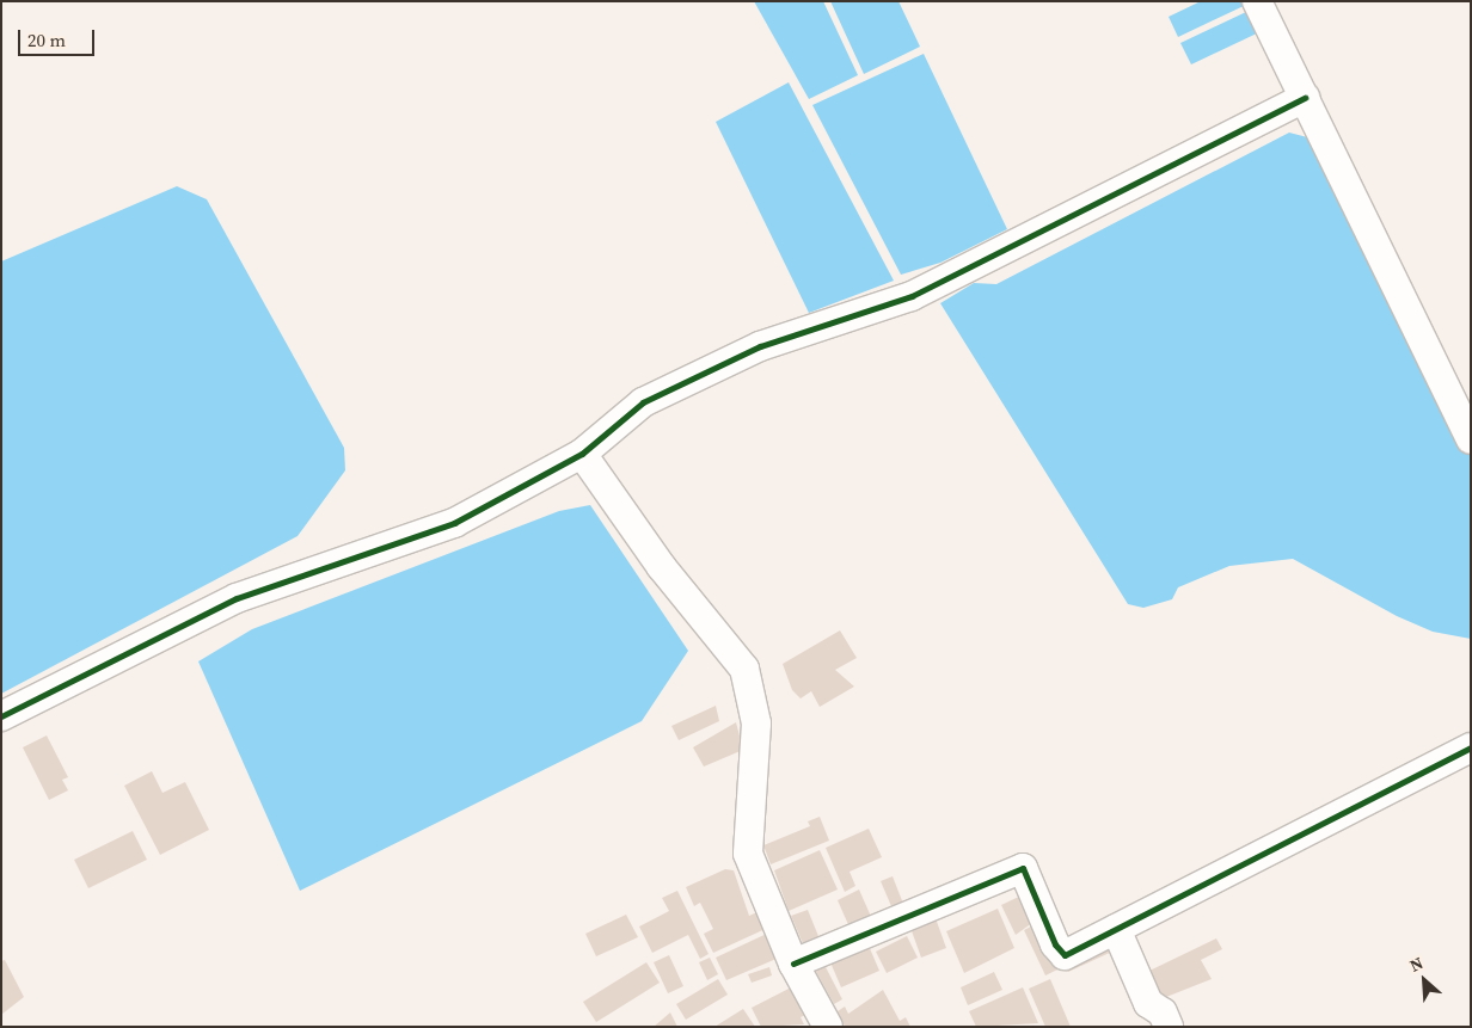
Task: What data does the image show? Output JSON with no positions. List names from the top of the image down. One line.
{"scale_bar":"20 m","north":"top left"}
